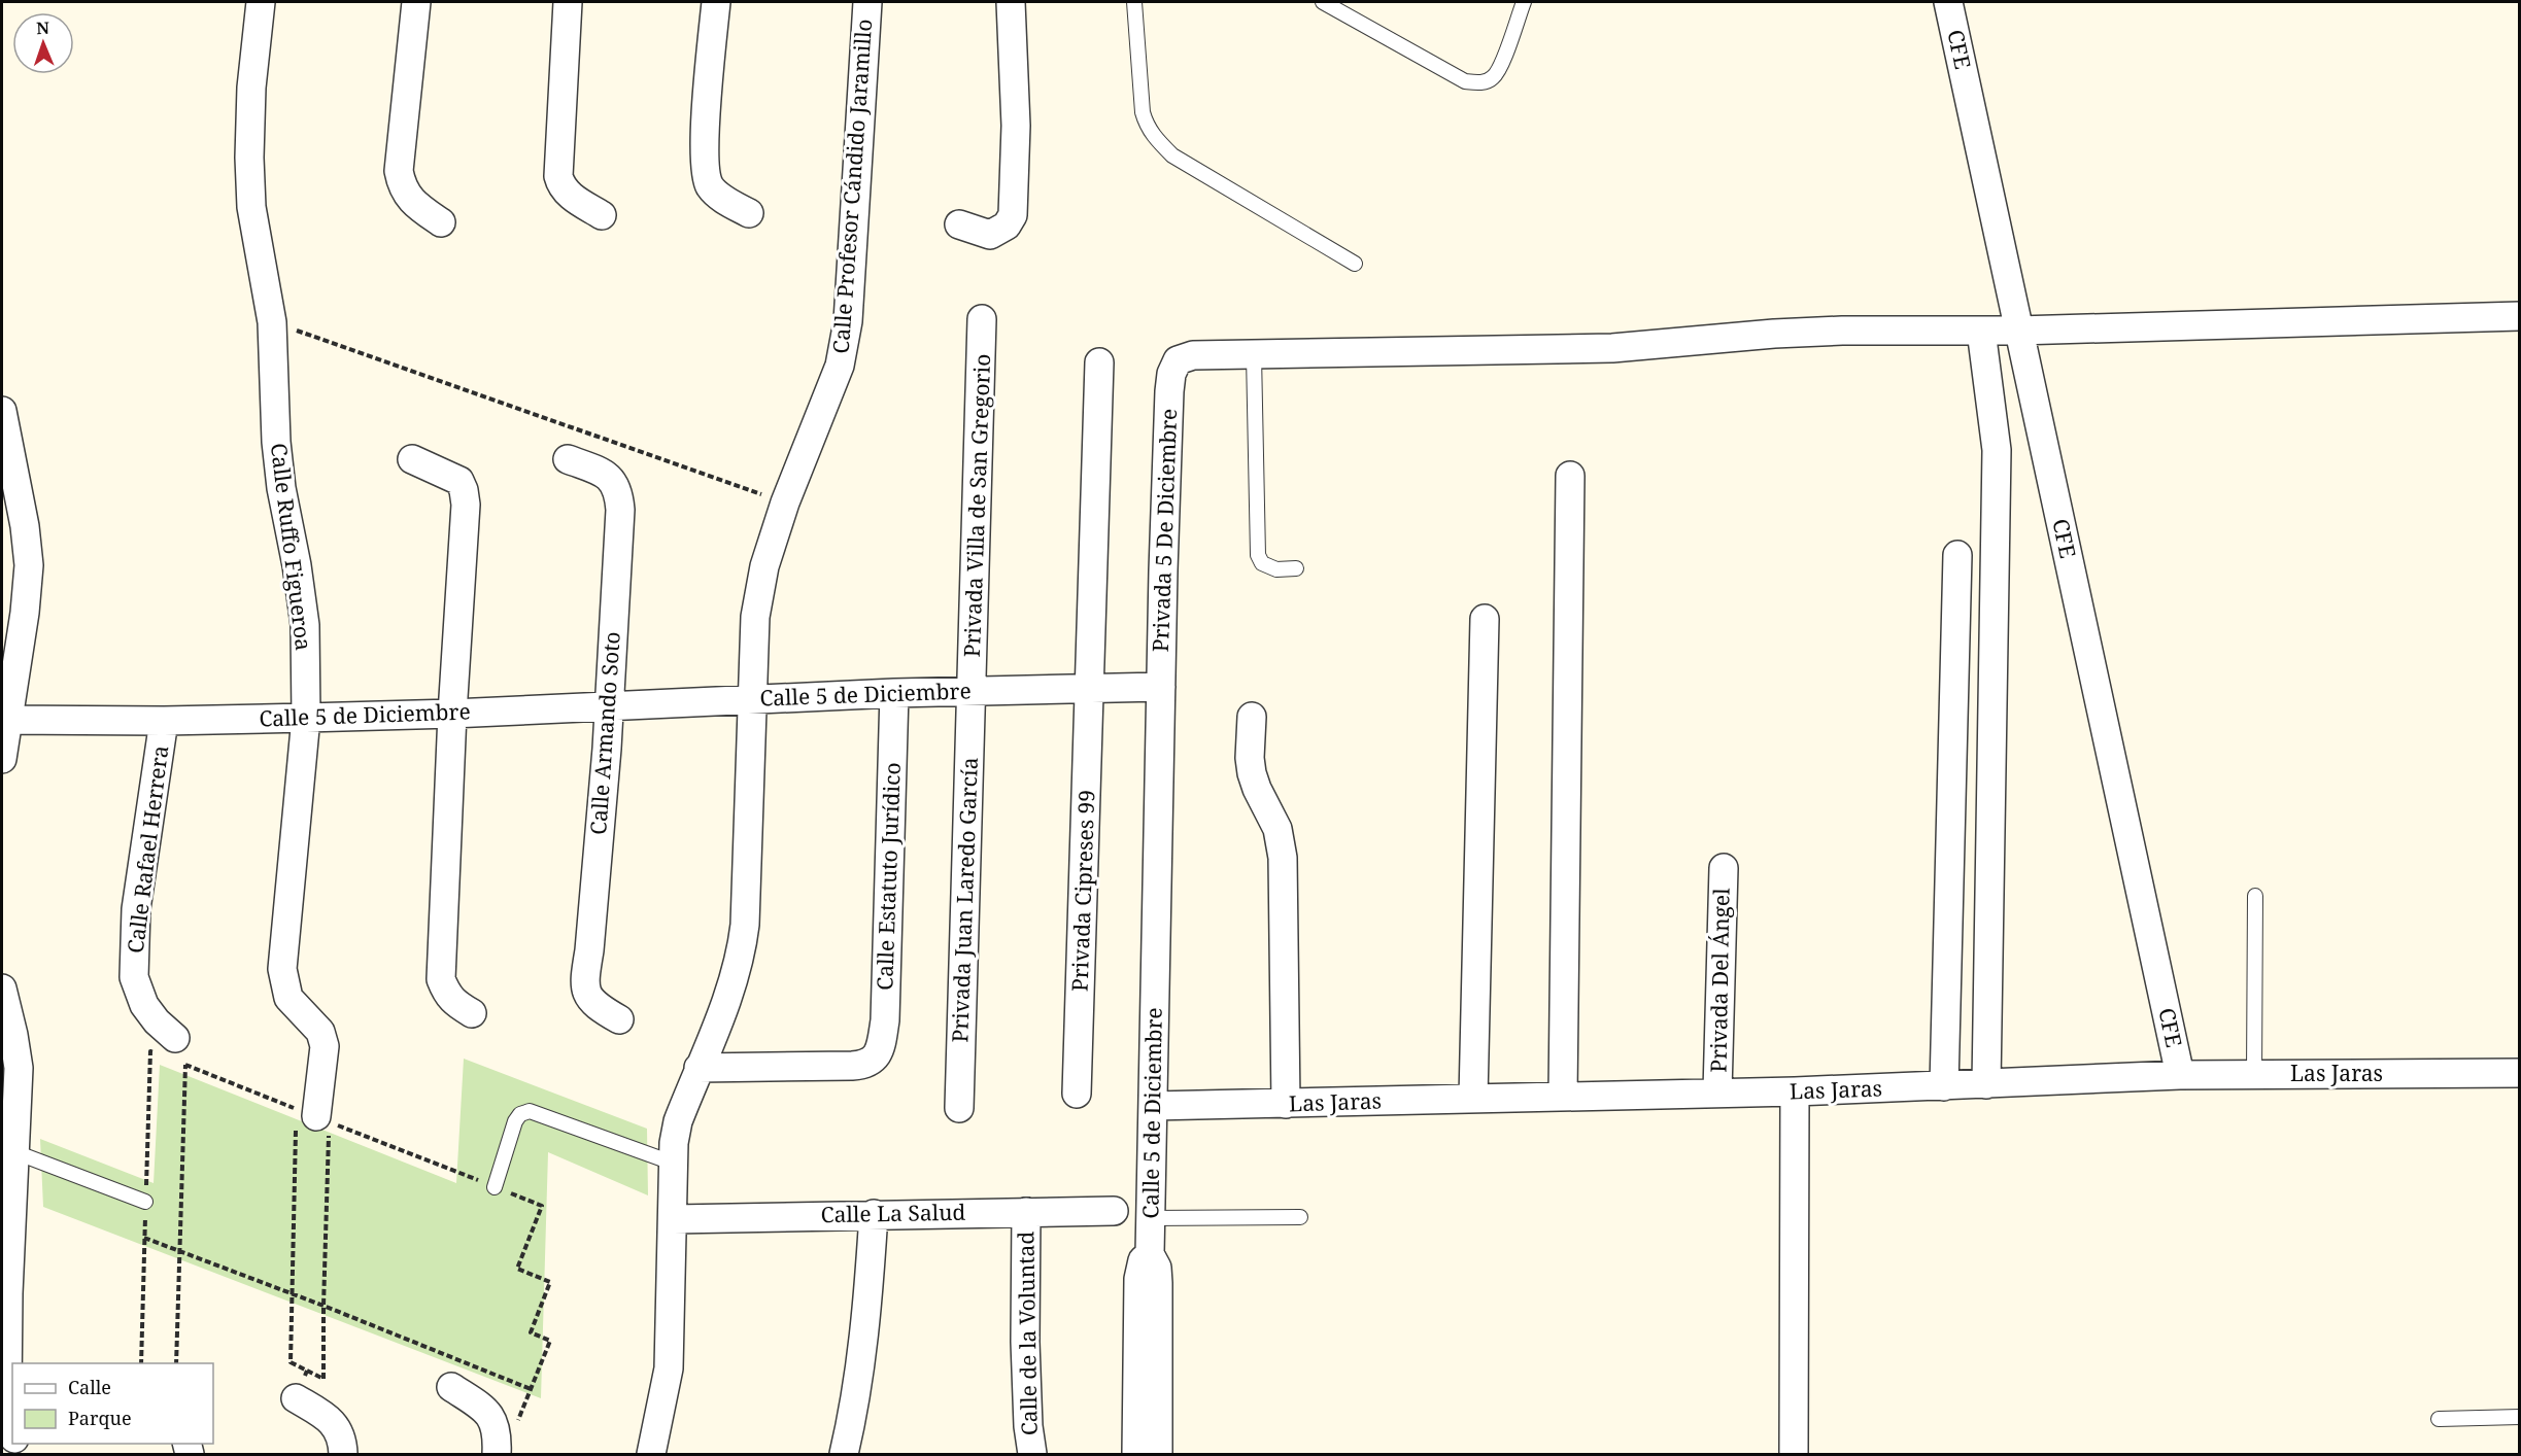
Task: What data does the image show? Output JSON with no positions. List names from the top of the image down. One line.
{"streets":{"street":["CFE","Calle Profesor Cándido Jaramillo","Privada Villa de San Gregorio","Privada 5 De Diciembre","Calle Ruffo Figueroa","Calle 5 de Diciembre","Calle Armando Soto","Calle Rafael Herrera","Calle Estatuto Jurídico","Privada Cipreses 99","Privada Juan Laredo García","Privada Del Ángel","Las Jaras","Calle La Salud","Calle de la Voluntad"]},"crossings":[["CFE","Las Jaras"],["Calle Profesor Cándido Jaramillo","Calle 5 de Diciembre"],["Calle Profesor Cándido Jaramillo","Calle Estatuto Jurídico"],["Calle Profesor Cándido Jaramillo","Calle La Salud"],["Privada Villa de San Gregorio","Calle 5 de Diciembre"],["Privada Villa de San Gregorio","Privada Juan Laredo García"],["Privada 5 De Diciembre","Calle 5 de Diciembre"],["Calle Ruffo Figueroa","Calle 5 de Diciembre"],["Calle 5 de Diciembre","Calle Armando Soto"],["Calle 5 de Diciembre","Calle Rafael Herrera"],["Calle 5 de Diciembre","Calle Estatuto Jurídico"],["Calle 5 de Diciembre","Privada Cipreses 99"],["Calle 5 de Diciembre","Privada Juan Laredo García"],["Calle 5 de Diciembre","Las Jaras"],["Privada Del Ángel","Las Jaras"],["Calle La Salud","Calle de la Voluntad"]],"legend":["Calle","Parque"],"north":"top"}
